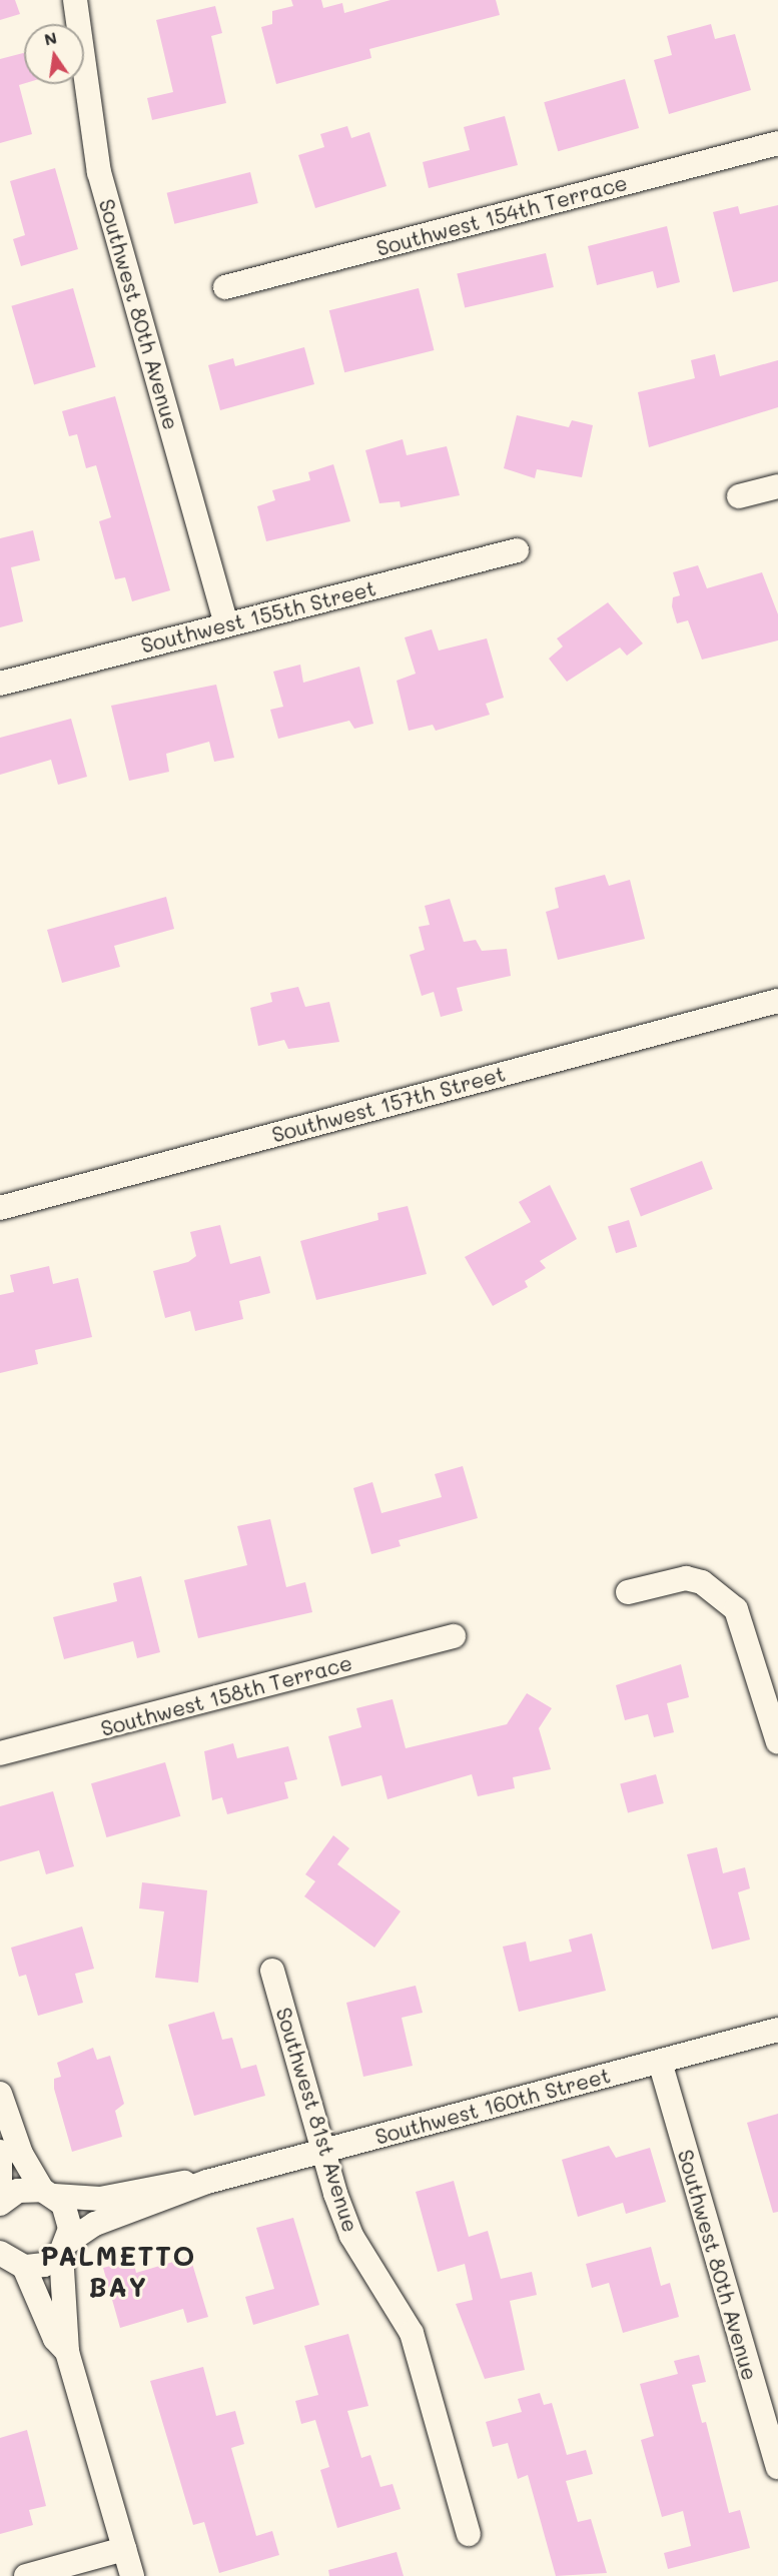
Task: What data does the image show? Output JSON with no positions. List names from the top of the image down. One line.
{"streets":{"street":["Southwest 154th Terrace","Southwest 80th Avenue","Southwest 155th Street","Southwest 157th Street","Southwest 158th Terrace","Southwest 160th Street","Southwest 81st Avenue"]},"crossings":[["Southwest 80th Avenue","Southwest 155th Street"],["Southwest 80th Avenue","Southwest 160th Street"],["Southwest 160th Street","Southwest 81st Avenue"]],"districts":["PALMETTO BAY"],"north":"top"}
